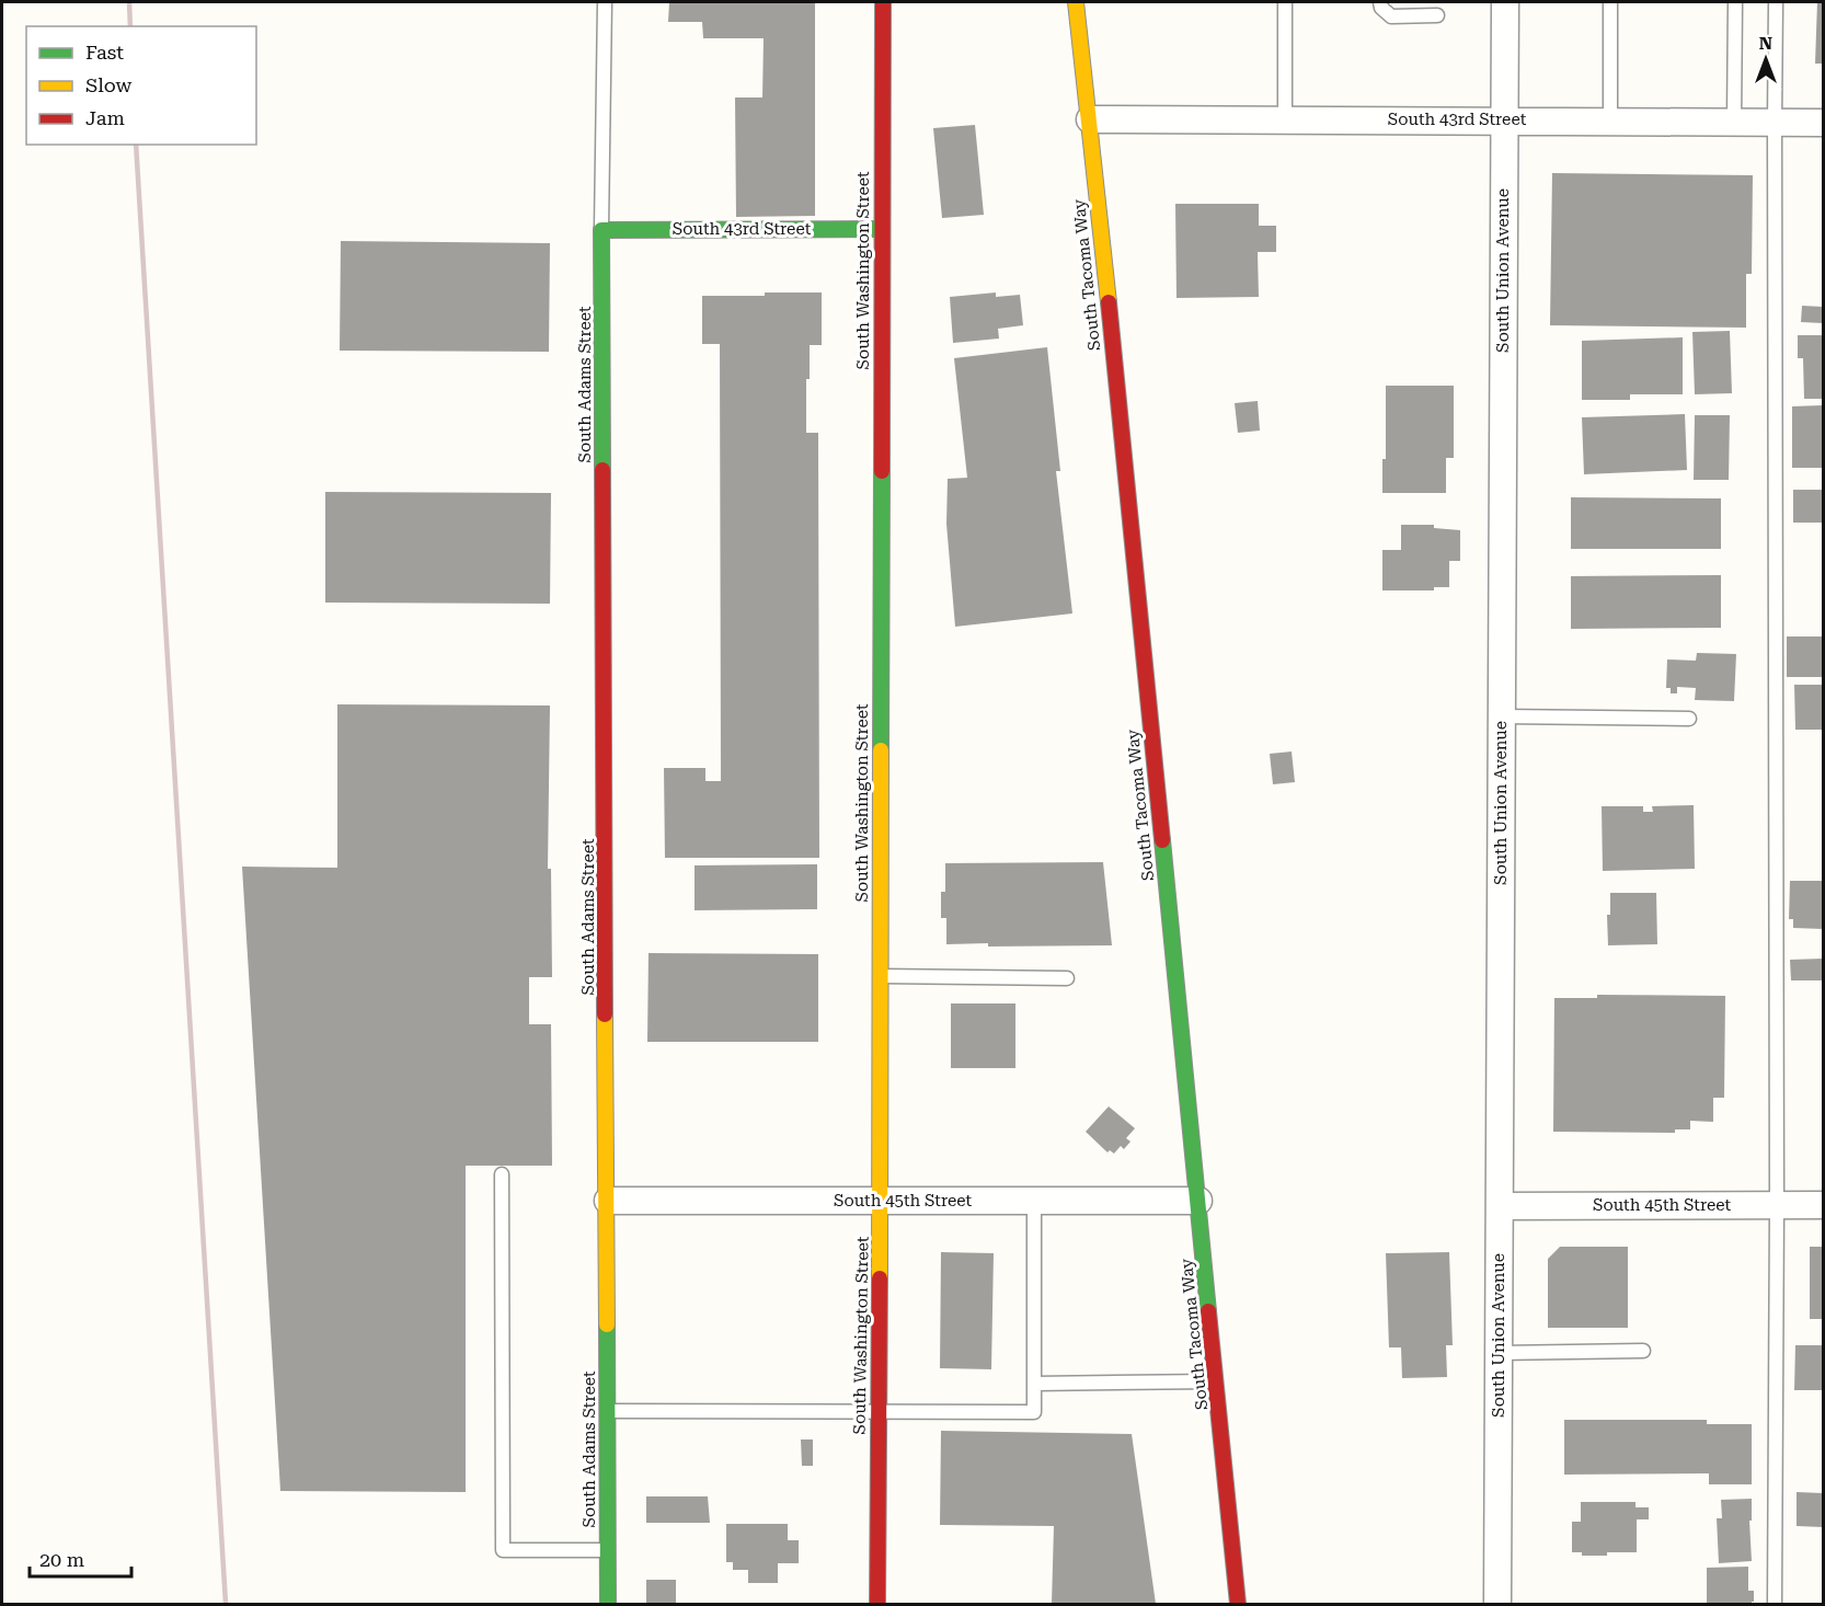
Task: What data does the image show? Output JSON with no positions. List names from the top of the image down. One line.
{"streets":{"street":["South 43rd Street","South Washington Street","South Union Avenue","South Tacoma Way","South Adams Street","South 45th Street"]},"crossings":[["South 43rd Street","South Washington Street"],["South 43rd Street","South Union Avenue"],["South 43rd Street","South Tacoma Way"],["South 43rd Street","South Adams Street"],["South Washington Street","South 45th Street"],["South Union Avenue","South 45th Street"],["South Tacoma Way","South 45th Street"],["South Adams Street","South 45th Street"]],"legend":["Fast","Slow","Jam"],"scale_bar":"20 m","north":"top"}
